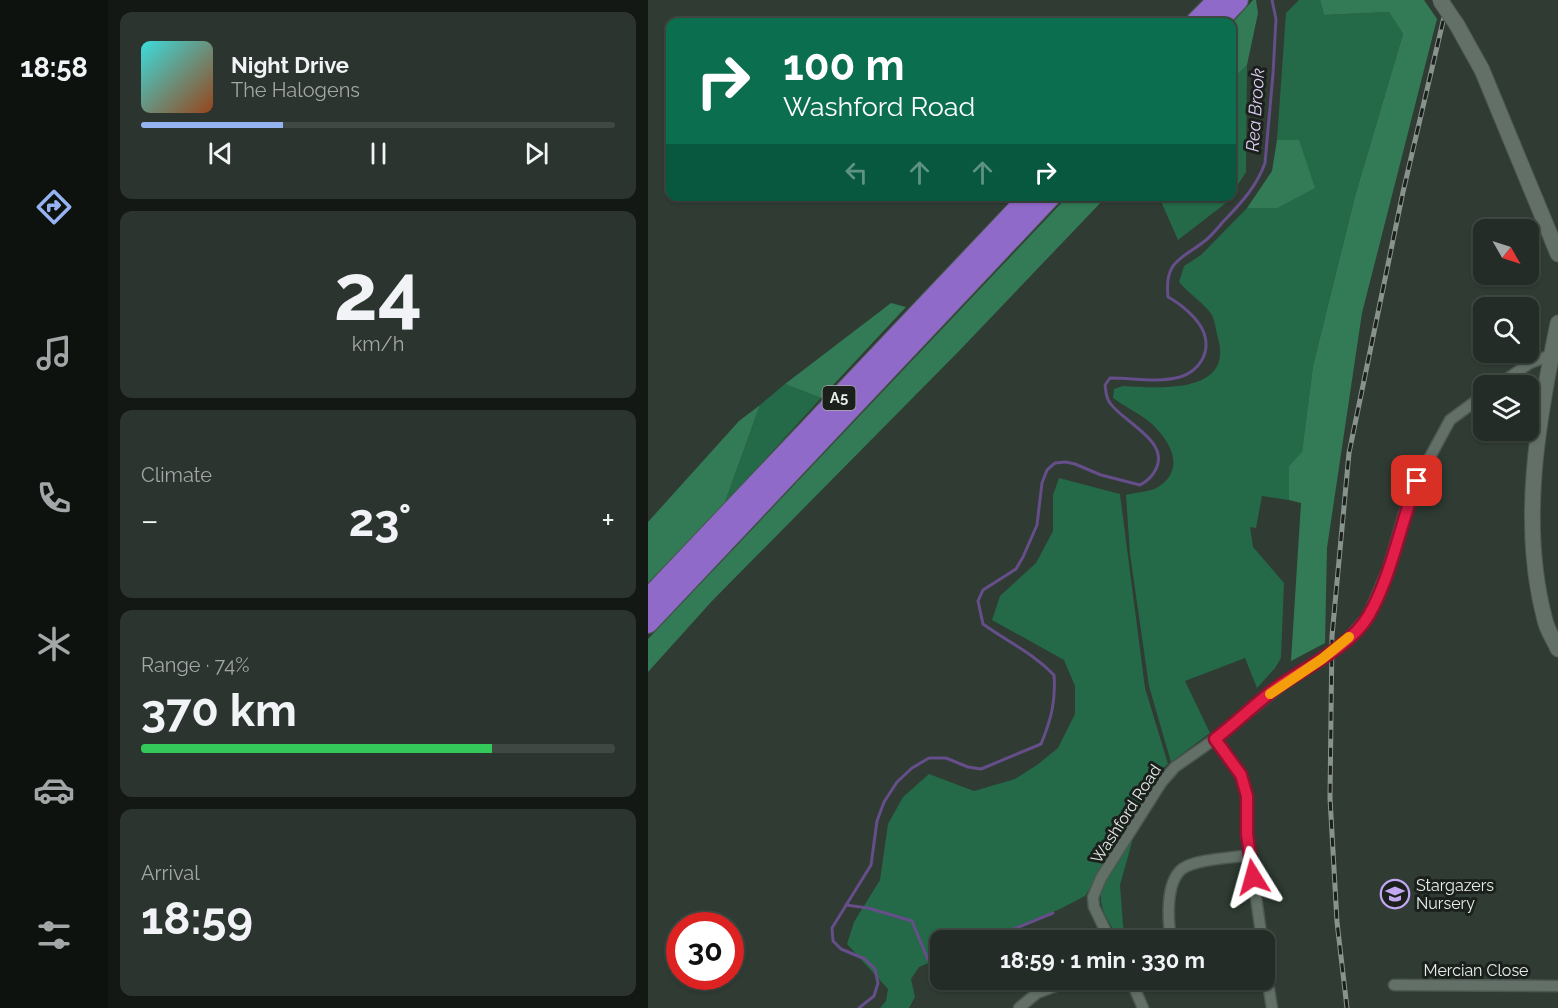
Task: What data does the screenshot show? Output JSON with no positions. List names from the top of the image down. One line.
{"streets":{"highway":["A5"],"street":["Washford Road","Mercian Close"]},"water":["Rea Brook"],"places":{"school or university":["Stargazers Nursery"]},"north":"bottom right","page":{"tabs":"18:58","turn":["100 m","Washford Road"],"song":["Night Drive","The Halogens"],"tile":[["24","km/h"],"Climate",["Range · 74%","370 km"],["Arrival","18:59"]],"heat":["−","23°","+"],"limit":"30","trip":"18:59 · 1 min · 330 m"}}
